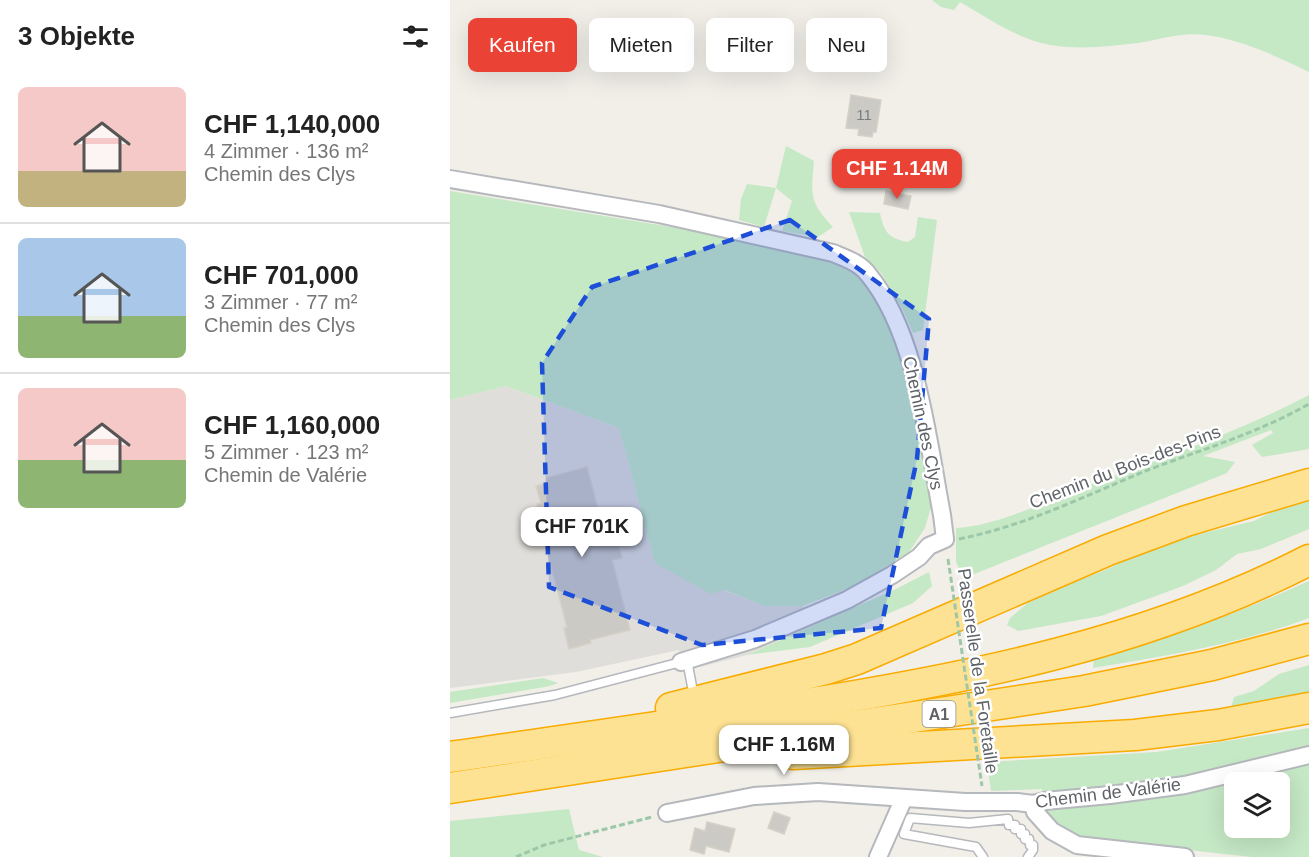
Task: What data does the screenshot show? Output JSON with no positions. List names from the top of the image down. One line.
{"streets":{"highway":["A1"],"street":["Chemin des Clys","Chemin de Valérie"],"path":["Chemin du Bois-des-Pins","Passerelle de la Foretaille"]},"crossings":[["Chemin des Clys","Chemin du Bois-des-Pins"]],"house_numbers":["11"],"page":{"heading":"3 Objekte","chip":["Kaufen","Mieten","Filter","Neu"],"list":[{"name":"CHF 1,140,000","note":"4 Zimmer · 136 m² · Chemin des Clys"},{"name":"CHF 701,000","note":"3 Zimmer · 77 m² · Chemin des Clys"},{"name":"CHF 1,160,000","note":"5 Zimmer · 123 m² · Chemin de Valérie"}],"price":["CHF 1.14M","CHF 701K","CHF 1.16M"]}}
